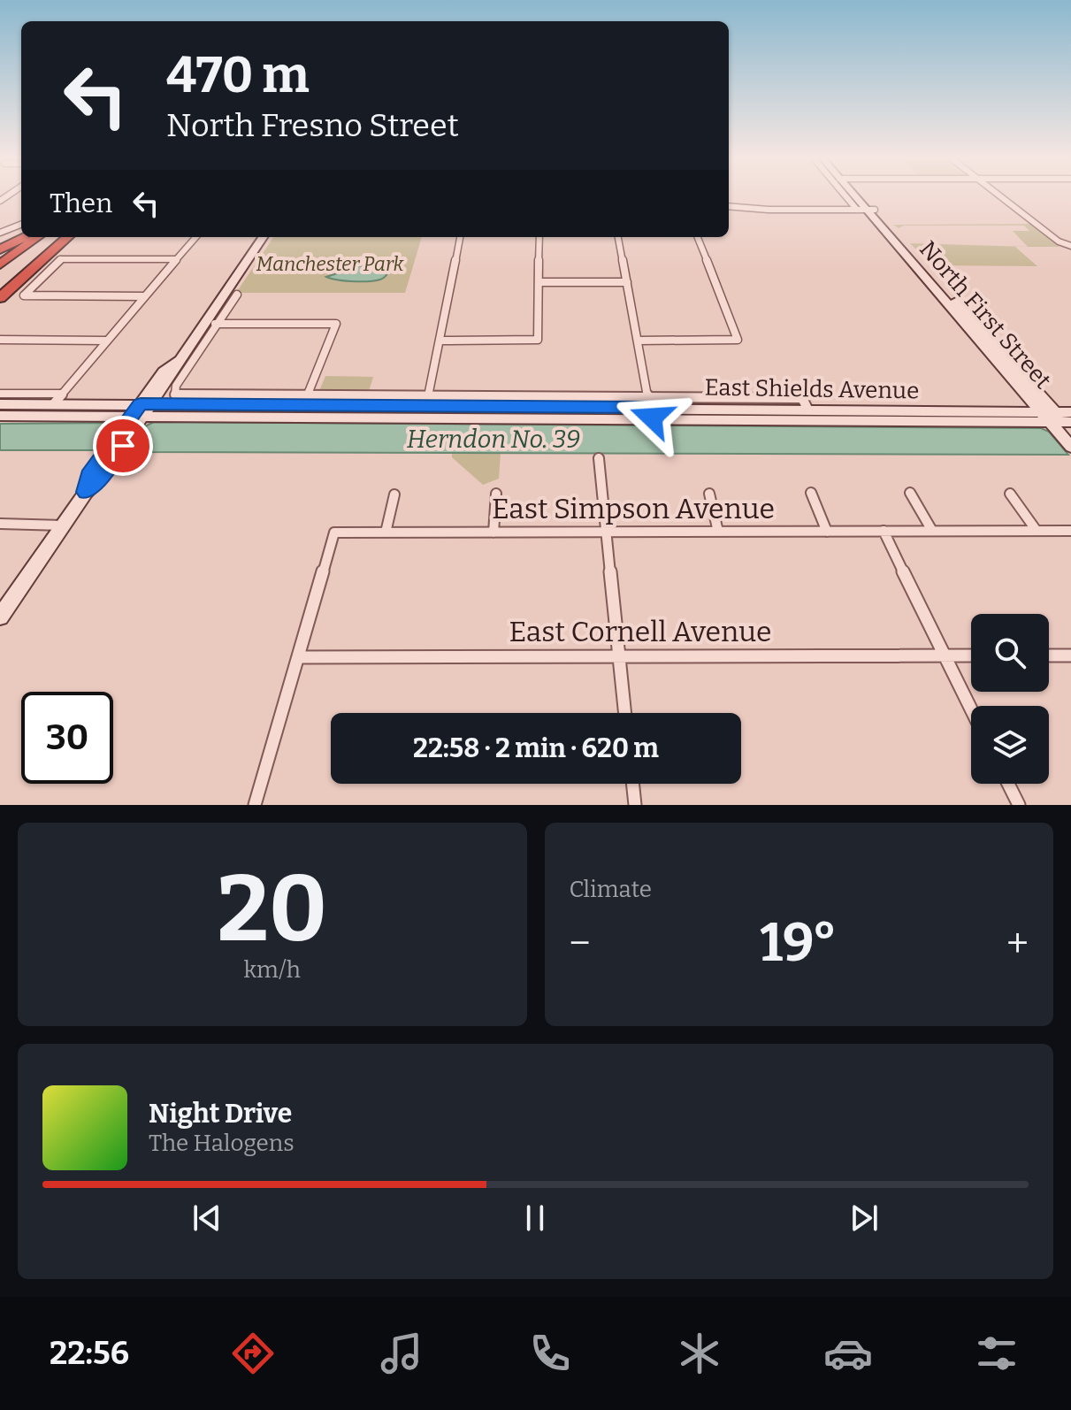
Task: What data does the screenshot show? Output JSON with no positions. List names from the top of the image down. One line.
{"streets":{"main road":["North First Street","East Shields Avenue"],"street":["East Simpson Avenue","East Cornell Avenue"]},"crossings":[["North First Street","East Shields Avenue"],["East Simpson Avenue","East Cornell Avenue"]],"water":["Herndon No. 39"],"parks":["Manchester Park"],"page":{"turn":["470 m","North Fresno Street"],"then":"Then","limit":"30","trip":"22:58 · 2 min · 620 m","tile":[["20","km/h"],"Climate"],"heat":["−","19°","+"],"song":["Night Drive","The Halogens"],"tabs":"22:56"}}
